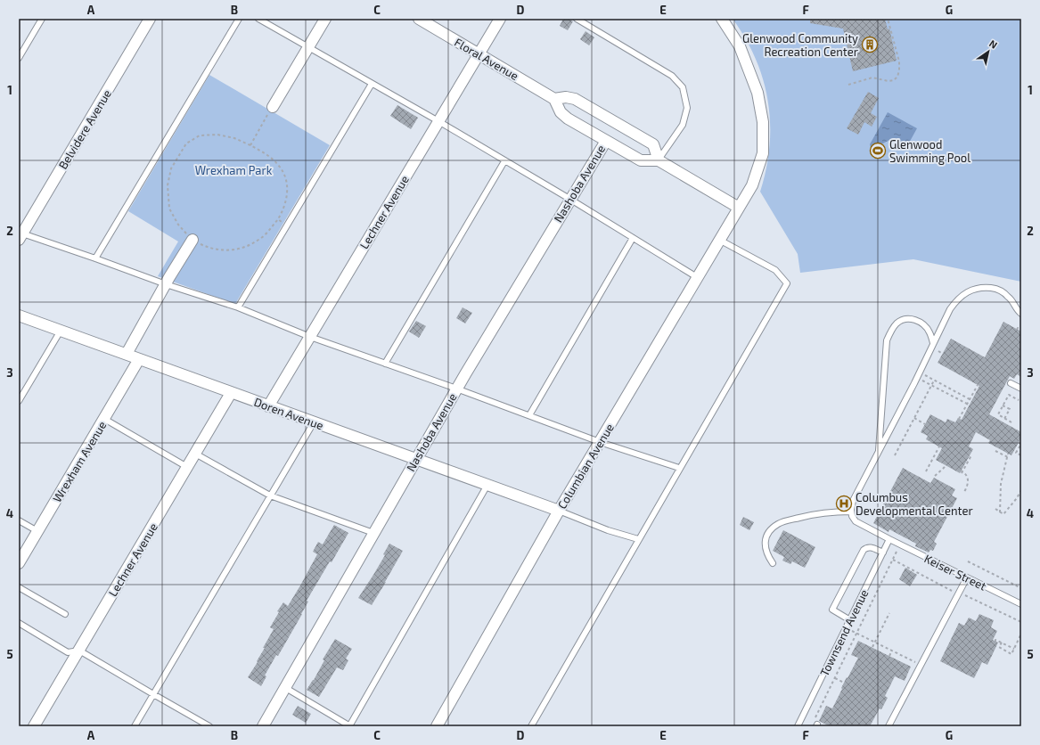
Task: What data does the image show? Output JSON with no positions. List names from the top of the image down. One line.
{"streets":{"street":["Floral Avenue","Belvidere Avenue","Nashoba Avenue","Lechner Avenue","Doren Avenue","Wrexham Avenue","Columbian Avenue"],"lane":["Keiser Street","Townsend Avenue"]},"crossings":[["Floral Avenue","Nashoba Avenue"],["Floral Avenue","Lechner Avenue"],["Nashoba Avenue","Doren Avenue"],["Lechner Avenue","Doren Avenue"],["Doren Avenue","Wrexham Avenue"],["Doren Avenue","Columbian Avenue"],["Keiser Street","Townsend Avenue"]],"parks":["Wrexham Park"],"places":{"building":["Glenwood Community Recreation Center"],"sports":["Glenwood Swimming Pool"],"hospital":["Columbus Developmental Center"]},"north":"top right","grid":{"columns":["A","B","C","D","E","F","G"],"rows":["1","2","3","4","5"]}}
